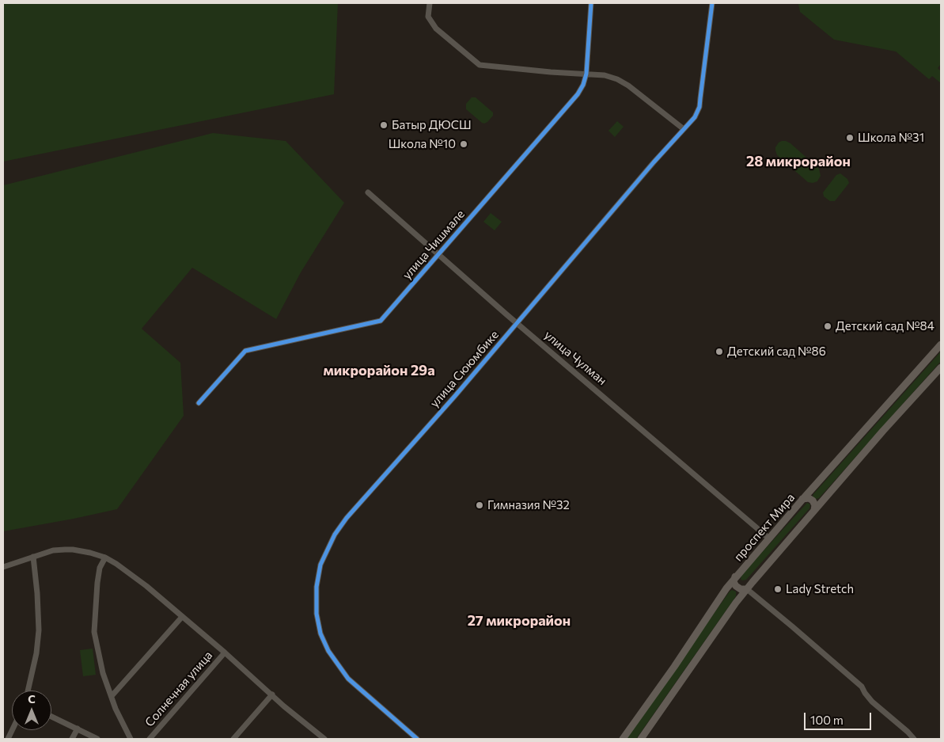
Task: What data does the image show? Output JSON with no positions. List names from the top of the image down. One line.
{"streets":{"main road":["проспект Мира"],"street":["улица Чишмале","улица Чулман","улица Сююмбике","Солнечная улица"]},"crossings":[["улица Чишмале","улица Чулман"],["улица Чулман","улица Сююмбике"],["улица Чулман","проспект Мира"]],"districts":["28 микрорайон","микрорайон 29а","27 микрорайон"],"places":["Батыр ДЮСШ","Школа №31","Школа №10","Детский сад №84","Детский сад №86","Гимназия №32","Lady Stretch"],"scale_bar":"100 m","north":"top"}
